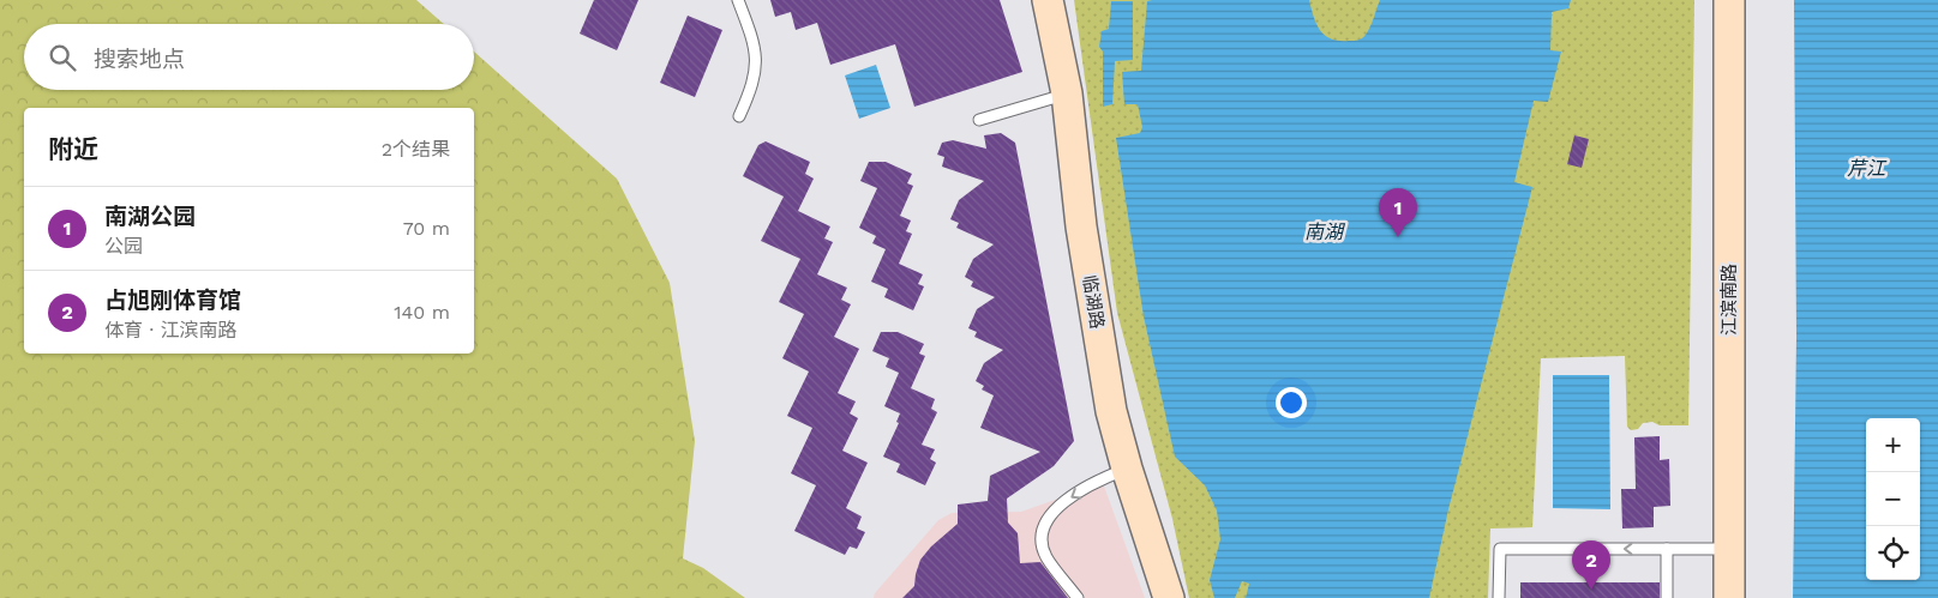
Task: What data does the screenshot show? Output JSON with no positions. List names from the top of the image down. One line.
{"streets":{"street":["江滨南路","临湖路"]},"water":["芹江","南湖"],"page":{"search":"搜索地点","heading":["附近","2个结果"],"list":[{"mark":"1","name":"南湖公园","note":"公园","value":"70 m"},{"mark":"2","name":"占旭刚体育馆","note":"体育 · 江滨南路","value":"140 m"}],"pins":["1","2"],"map_buttons":["+","−"]}}
